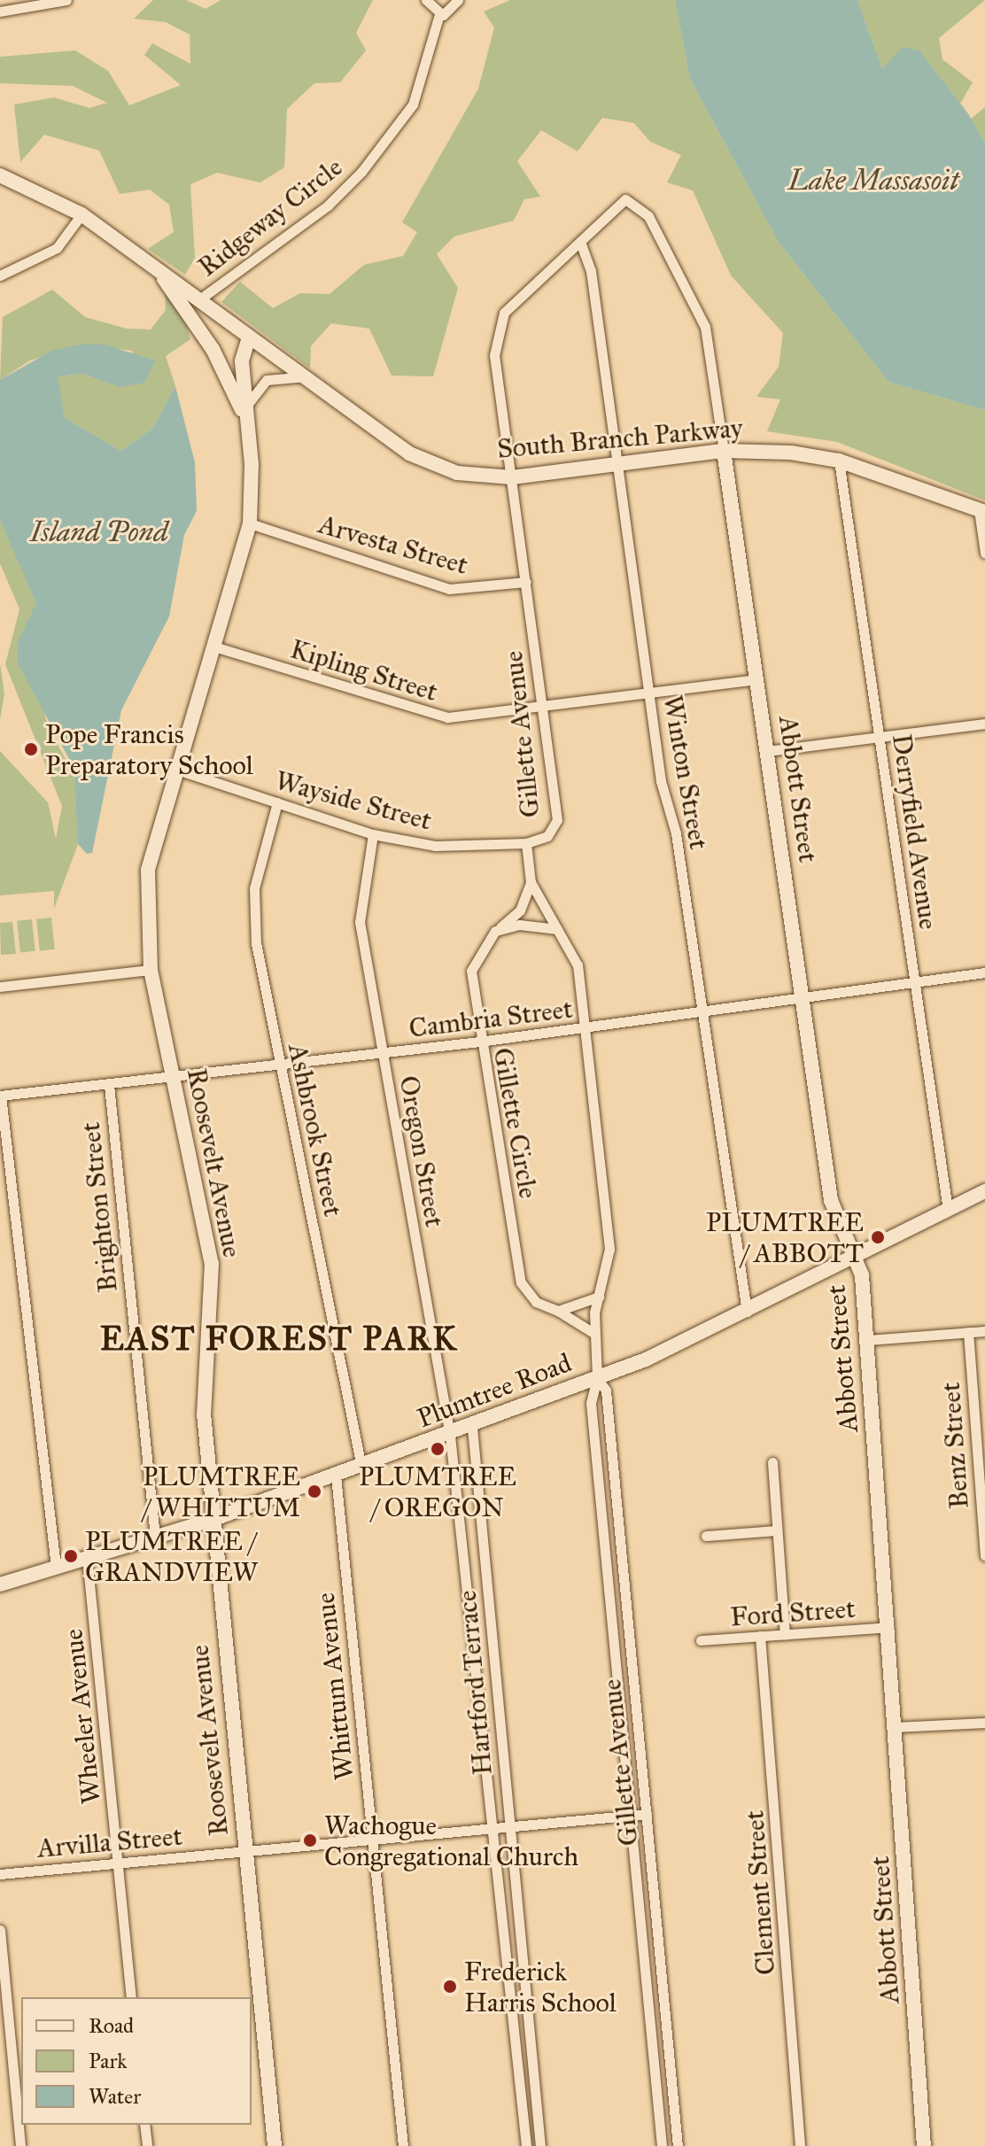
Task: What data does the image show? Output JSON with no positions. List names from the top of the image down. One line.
{"streets":{"street":["Ridgeway Circle","South Branch Parkway","Arvesta Street","Kipling Street","Gillette Avenue","Winton Street","Abbott Street","Wayside Street","Derryfield Avenue","Cambria Street","Gillette Circle","Ashbrook Street","Oregon Street","Roosevelt Avenue","Brighton Street","Plumtree Road","Benz Street","Ford Street","Hartford Terrace","Whittum Avenue","Wheeler Avenue","Arvilla Street","Clement Street"]},"crossings":[["Ridgeway Circle","Roosevelt Avenue"],["South Branch Parkway","Gillette Avenue"],["South Branch Parkway","Winton Street"],["South Branch Parkway","Abbott Street"],["South Branch Parkway","Derryfield Avenue"],["South Branch Parkway","Roosevelt Avenue"],["Arvesta Street","Gillette Avenue"],["Arvesta Street","Roosevelt Avenue"],["Kipling Street","Gillette Avenue"],["Kipling Street","Winton Street"],["Kipling Street","Abbott Street"],["Kipling Street","Roosevelt Avenue"],["Gillette Avenue","Winton Street"],["Gillette Avenue","Wayside Street"],["Gillette Avenue","Cambria Street"],["Gillette Avenue","Gillette Circle"],["Gillette Avenue","Plumtree Road"],["Gillette Avenue","Arvilla Street"],["Winton Street","Cambria Street"],["Winton Street","Plumtree Road"],["Abbott Street","Cambria Street"],["Abbott Street","Plumtree Road"],["Abbott Street","Ford Street"],["Wayside Street","Ashbrook Street"],["Wayside Street","Oregon Street"],["Wayside Street","Roosevelt Avenue"],["Derryfield Avenue","Cambria Street"],["Derryfield Avenue","Plumtree Road"],["Cambria Street","Gillette Circle"],["Cambria Street","Ashbrook Street"],["Cambria Street","Oregon Street"],["Cambria Street","Roosevelt Avenue"],["Cambria Street","Brighton Street"],["Ashbrook Street","Plumtree Road"],["Oregon Street","Plumtree Road"],["Oregon Street","Hartford Terrace"],["Roosevelt Avenue","Plumtree Road"],["Roosevelt Avenue","Arvilla Street"],["Brighton Street","Plumtree Road"],["Plumtree Road","Hartford Terrace"],["Plumtree Road","Whittum Avenue"],["Plumtree Road","Wheeler Avenue"],["Ford Street","Clement Street"],["Hartford Terrace","Arvilla Street"],["Whittum Avenue","Arvilla Street"],["Wheeler Avenue","Arvilla Street"]],"districts":["EAST FOREST PARK"],"water":["Lake Massasoit","Island Pond"],"places":["Pope Francis Preparatory School","PLUMTREE / ABBOTT","PLUMTREE / OREGON","PLUMTREE / WHITTUM","PLUMTREE / GRANDVIEW","Wachogue Congregational Church","Frederick Harris School"],"legend":["Road","Park","Water"]}
